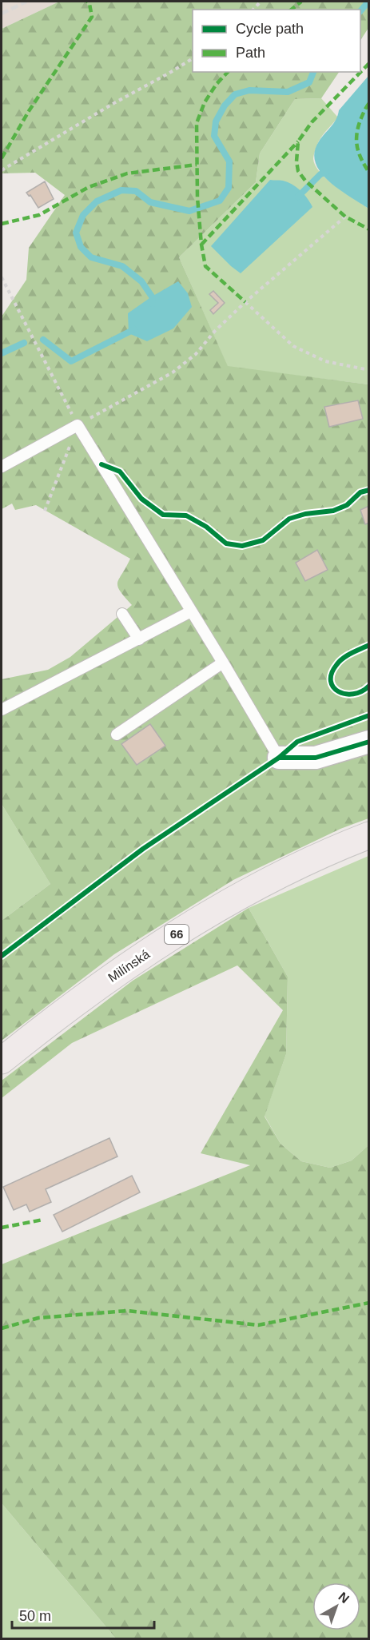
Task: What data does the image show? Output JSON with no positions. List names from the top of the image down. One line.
{"streets":{"main road":["66","Milínská"]},"legend":["Cycle path","Path"],"scale_bar":"50 m","north":"top right"}
